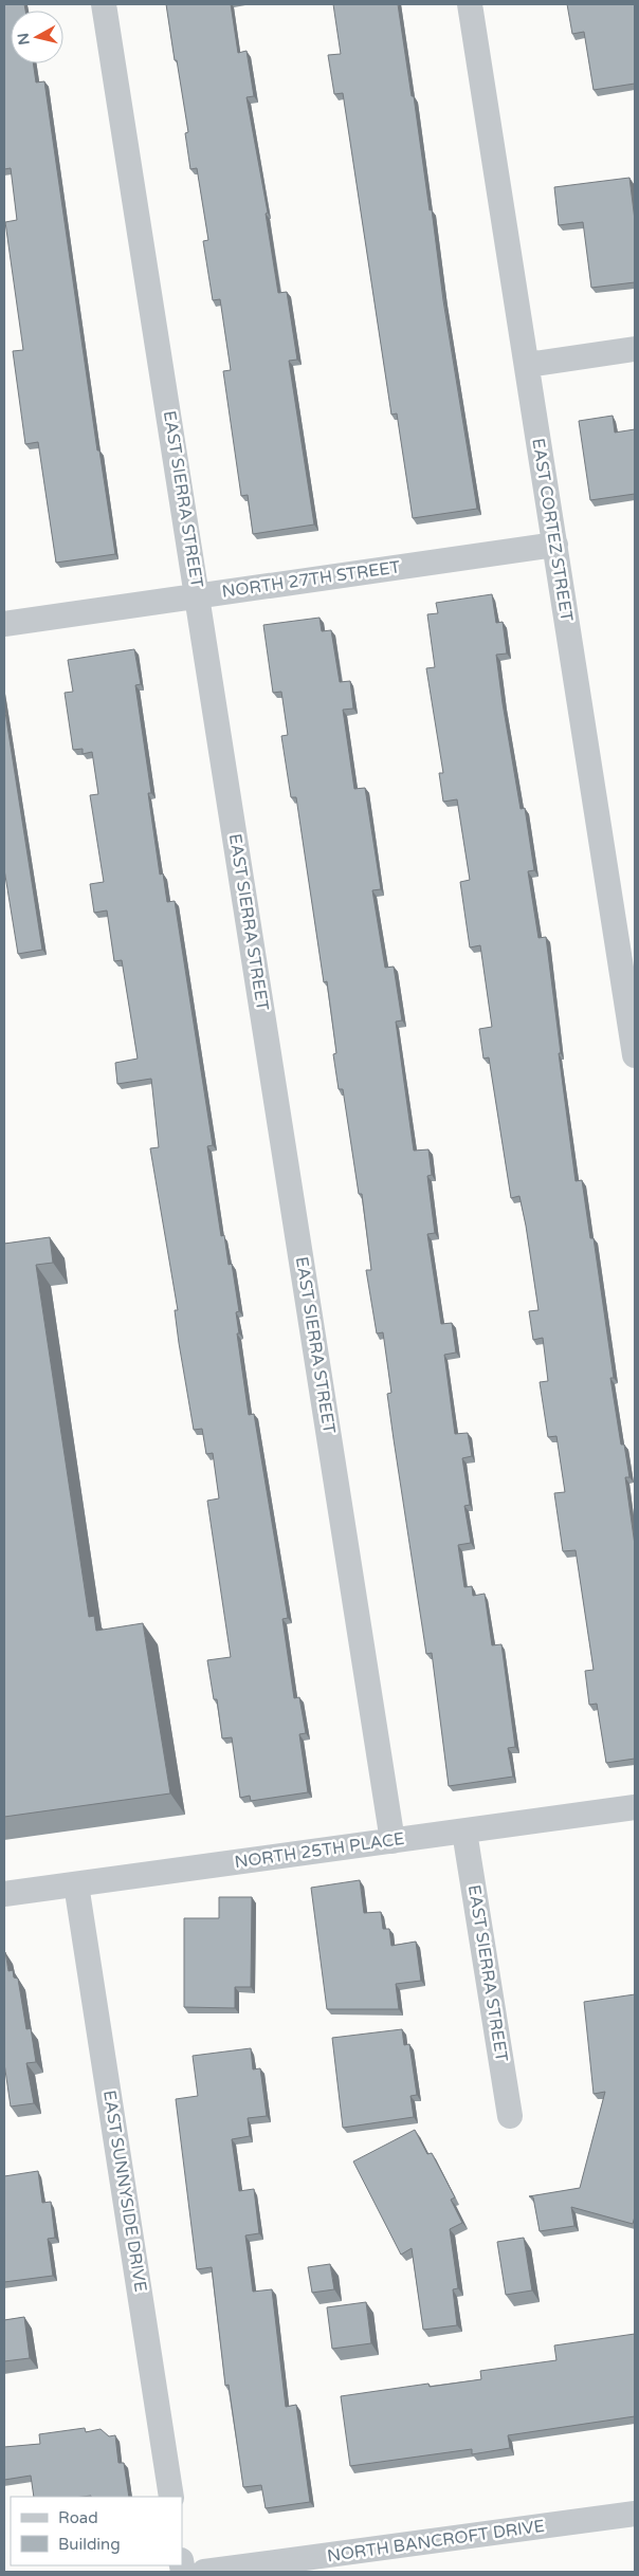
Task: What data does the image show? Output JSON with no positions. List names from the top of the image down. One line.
{"streets":{"street":["EAST SIERRA STREET","EAST CORTEZ STREET","NORTH 27TH STREET","NORTH 25TH PLACE","EAST SUNNYSIDE DRIVE","NORTH BANCROFT DRIVE"]},"crossings":[["EAST SIERRA STREET","NORTH 27TH STREET"],["EAST SIERRA STREET","NORTH 25TH PLACE"],["EAST CORTEZ STREET","NORTH 27TH STREET"],["NORTH 25TH PLACE","EAST SUNNYSIDE DRIVE"]],"legend":["Road","Building"],"north":"left"}
